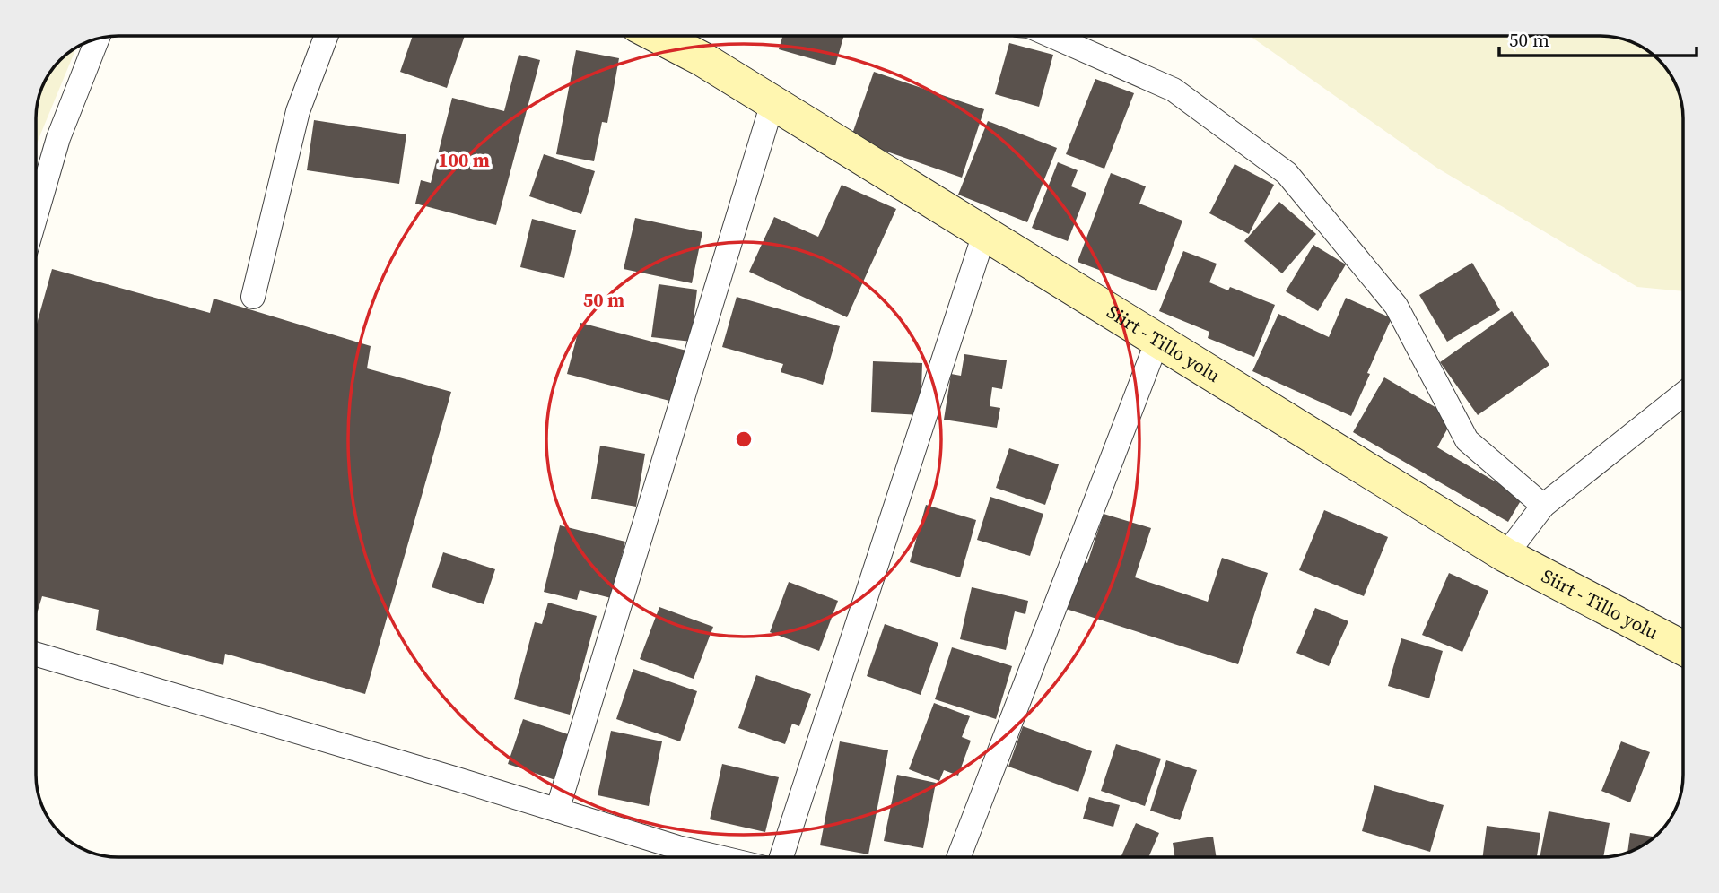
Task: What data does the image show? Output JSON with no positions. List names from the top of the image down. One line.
{"streets":{"main road":["Siirt - Tillo yolu"]},"scale_bar":"50 m","rings":["100 m","50 m"]}
